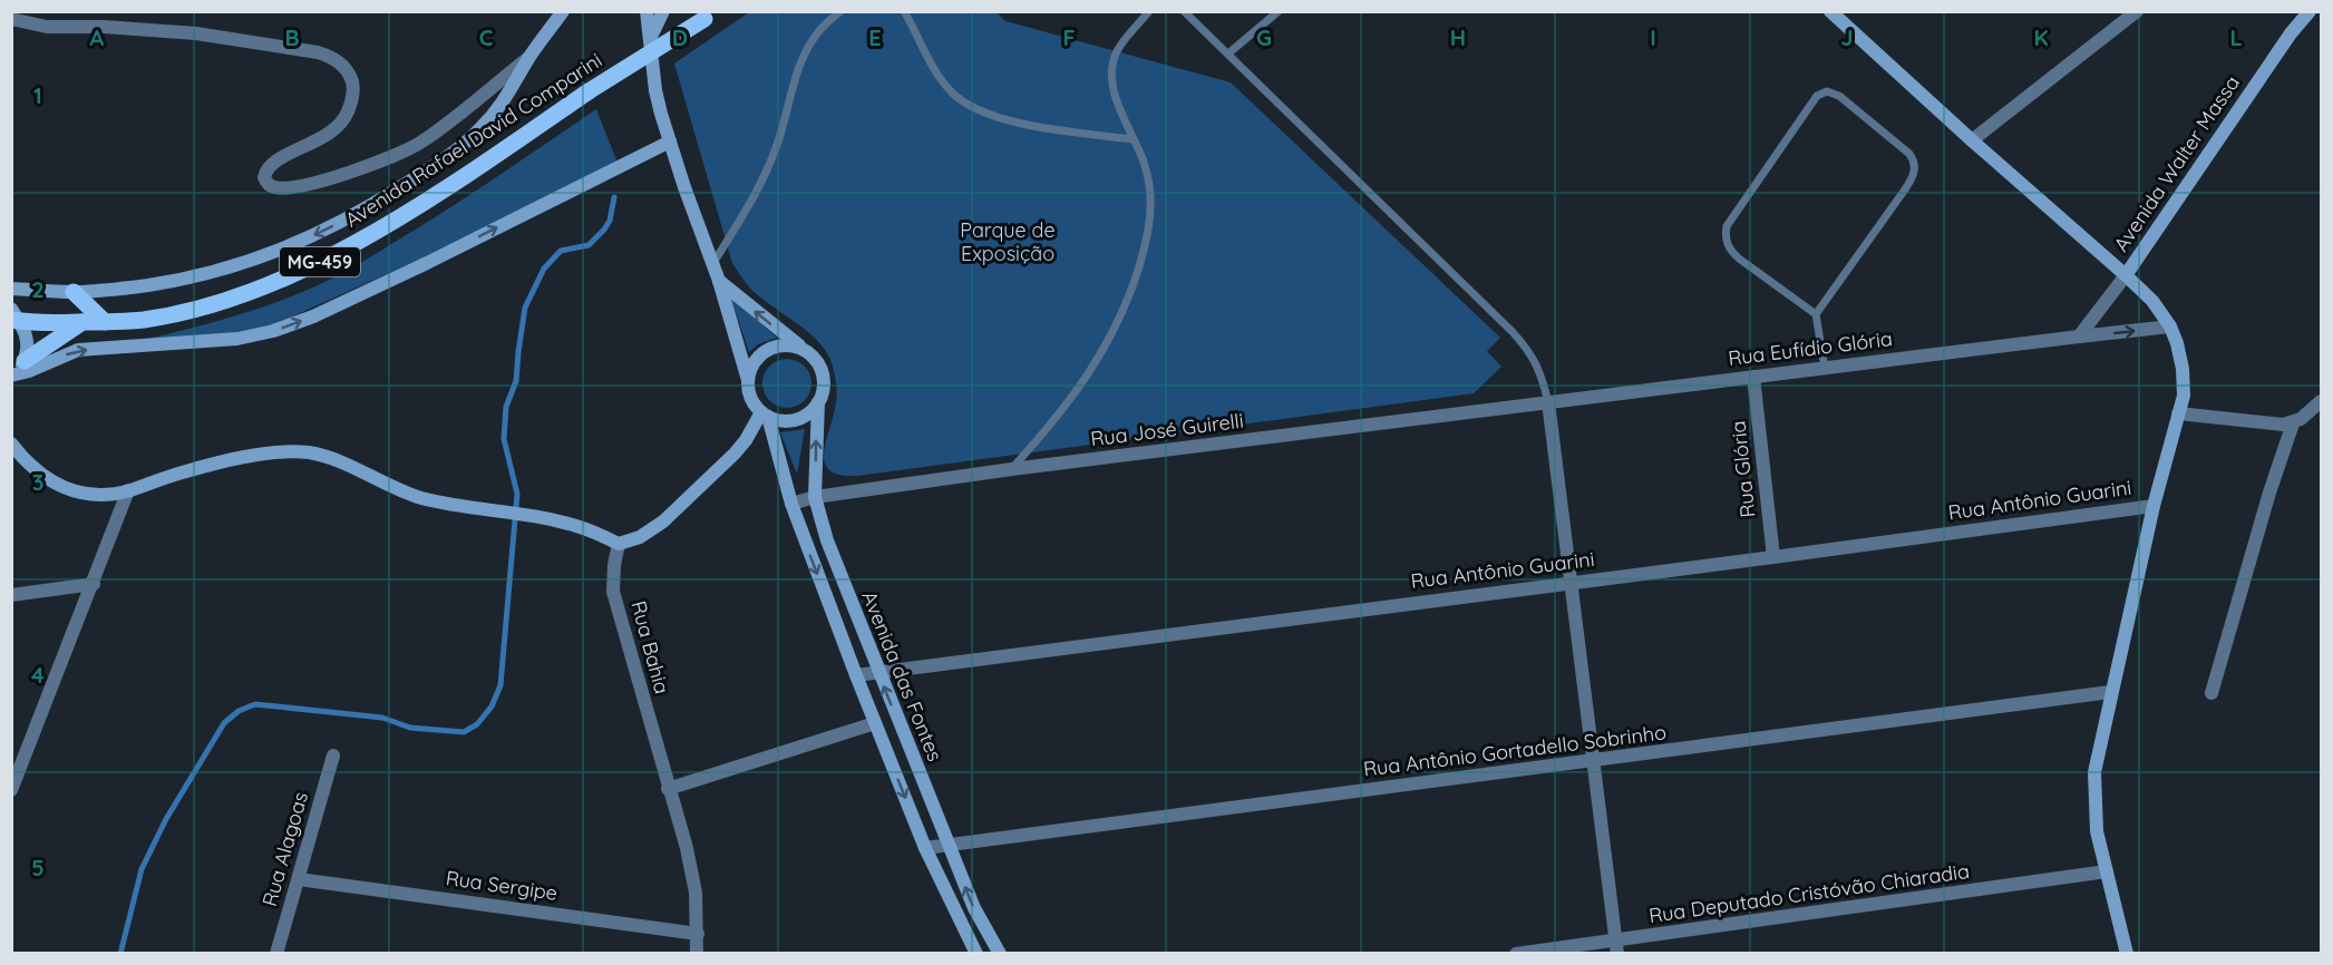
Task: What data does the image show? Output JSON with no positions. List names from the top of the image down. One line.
{"streets":{"main road":["Avenida Rafael David Comparini","Avenida Walter Massa","MG-459","Avenida das Fontes"],"street":["Rua Eufídio Glória","Rua José Guirelli","Rua Glória","Rua Antônio Guarini","Rua Bahia","Rua Antônio Gortadello Sobrinho","Rua Alagoas","Rua Sergipe","Rua Deputado Cristóvão Chiaradia"]},"crossings":[["Rua Eufídio Glória","Rua José Guirelli"],["Rua Eufídio Glória","Rua Glória"],["Rua José Guirelli","Avenida das Fontes"],["Rua Glória","Rua Antônio Guarini"],["Rua Antônio Guarini","Avenida das Fontes"],["Rua Bahia","Rua Sergipe"],["Avenida das Fontes","Rua Antônio Gortadello Sobrinho"],["Rua Alagoas","Rua Sergipe"]],"parks":["Parque de Exposição"],"grid":{"columns":["A","B","C","D","E","F","G","H","I","J","K","L"],"rows":["1","2","3","4","5"]}}
